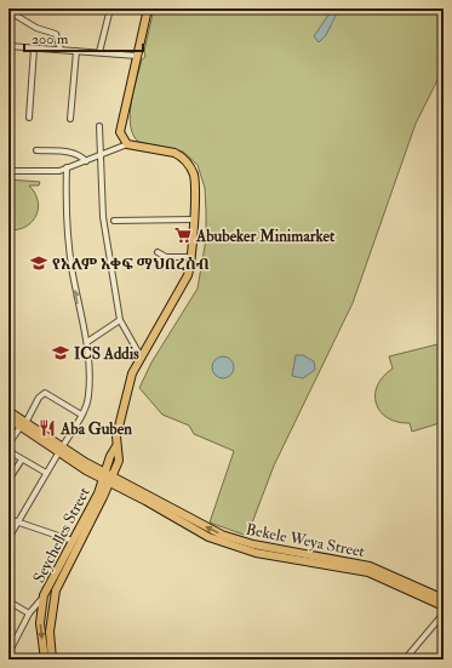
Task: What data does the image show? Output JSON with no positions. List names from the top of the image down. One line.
{"streets":{"main road":["Seychelles Street"]},"places":{"supermarket":["Abubeker Minimarket"],"school or university":["የአለም አቀፍ ማህበረስብ","ICS Addis"],"restaurant":["Aba Guben"]},"scale_bar":"200 m"}
